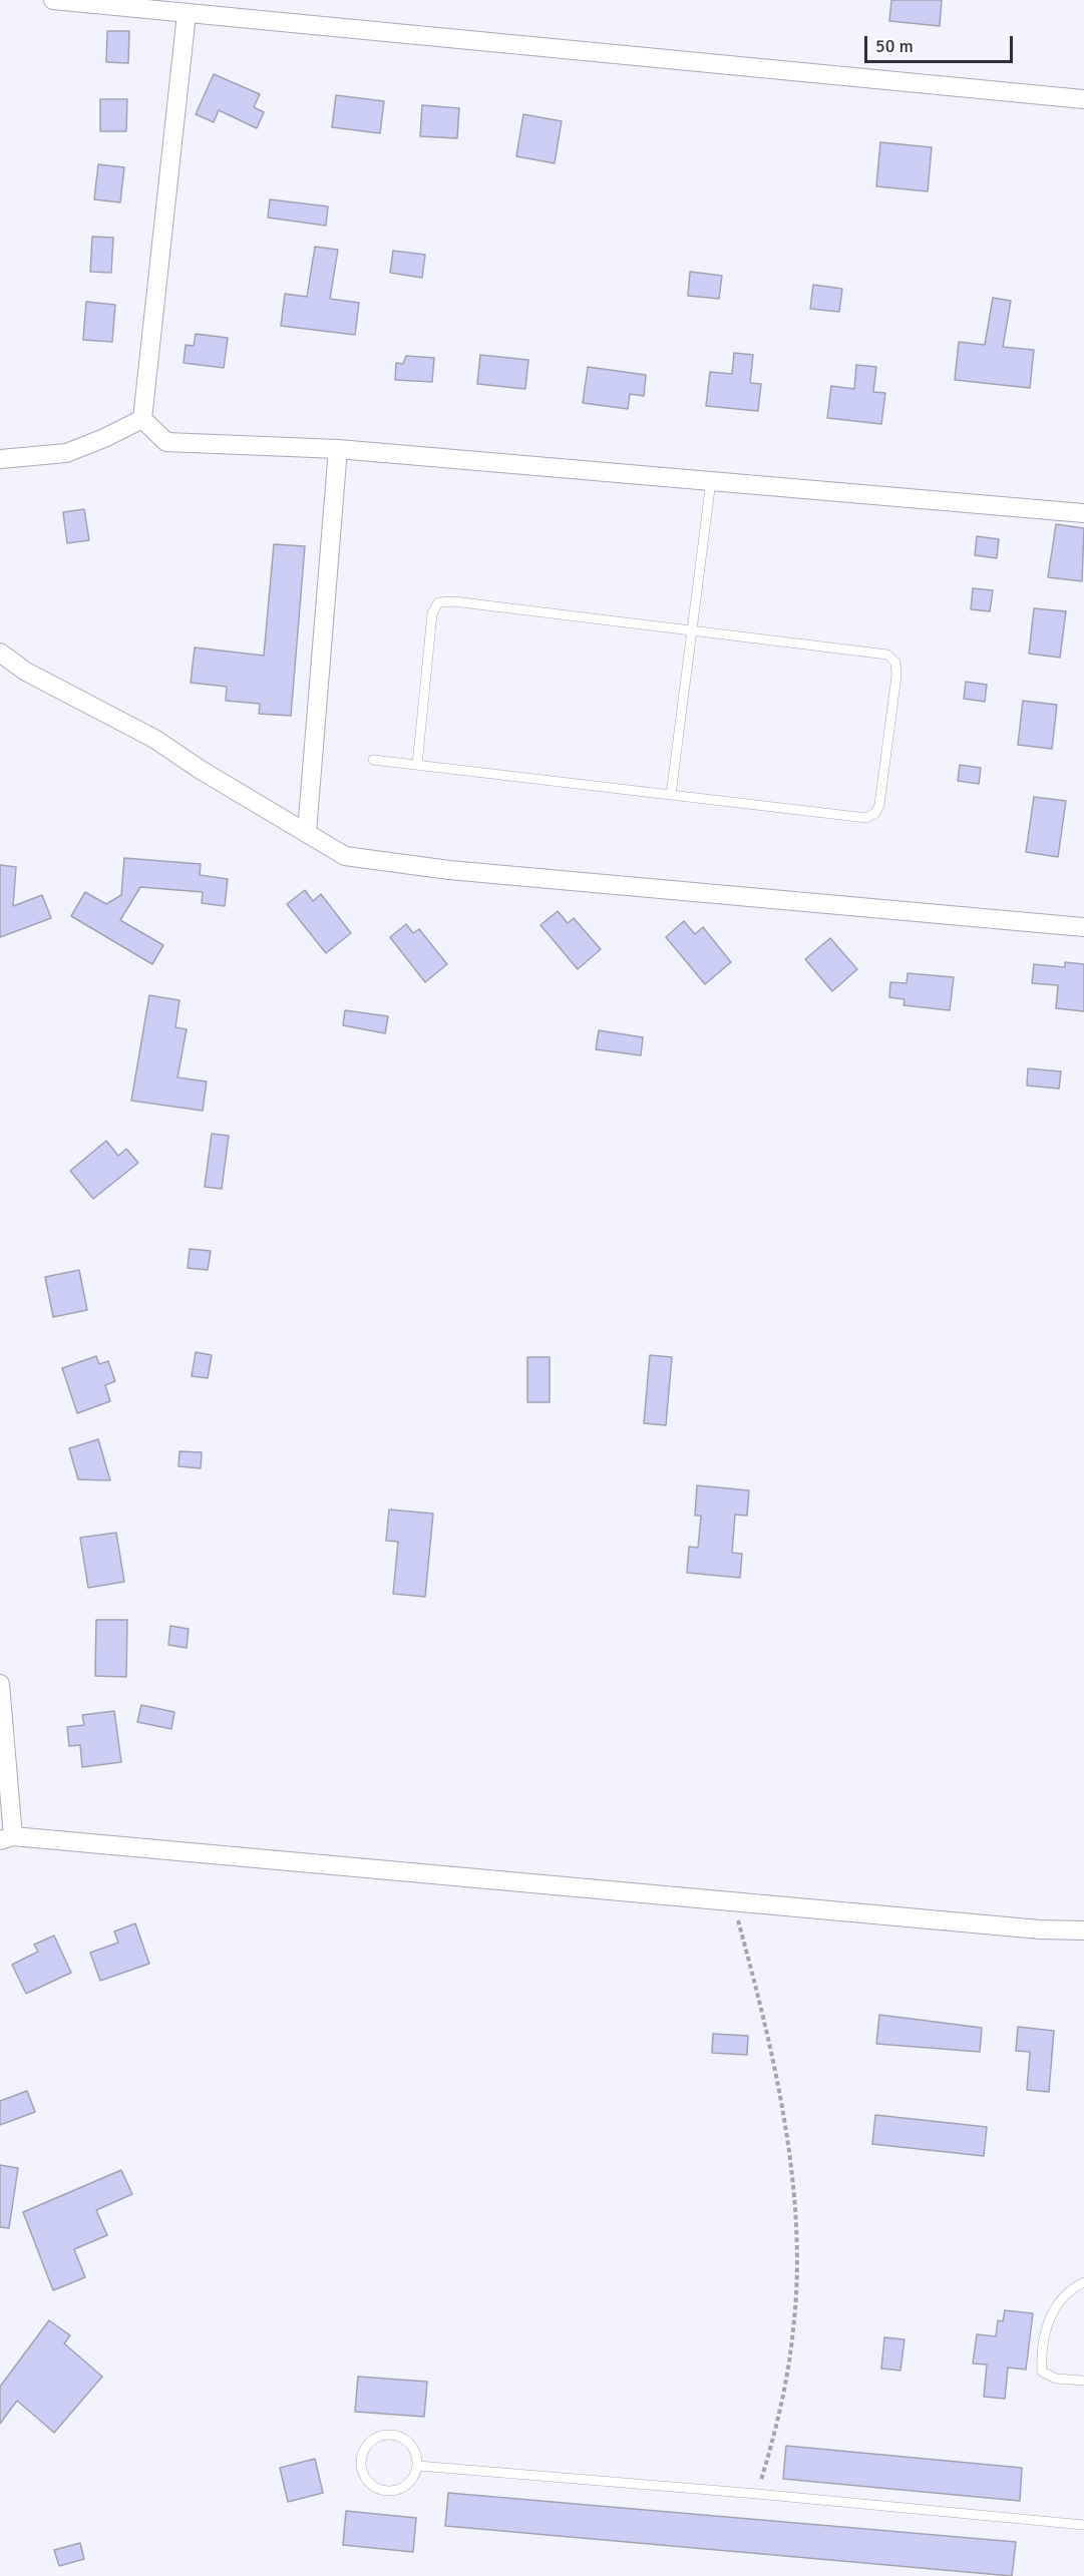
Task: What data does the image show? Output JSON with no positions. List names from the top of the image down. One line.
{"scale_bar":"50 m"}
